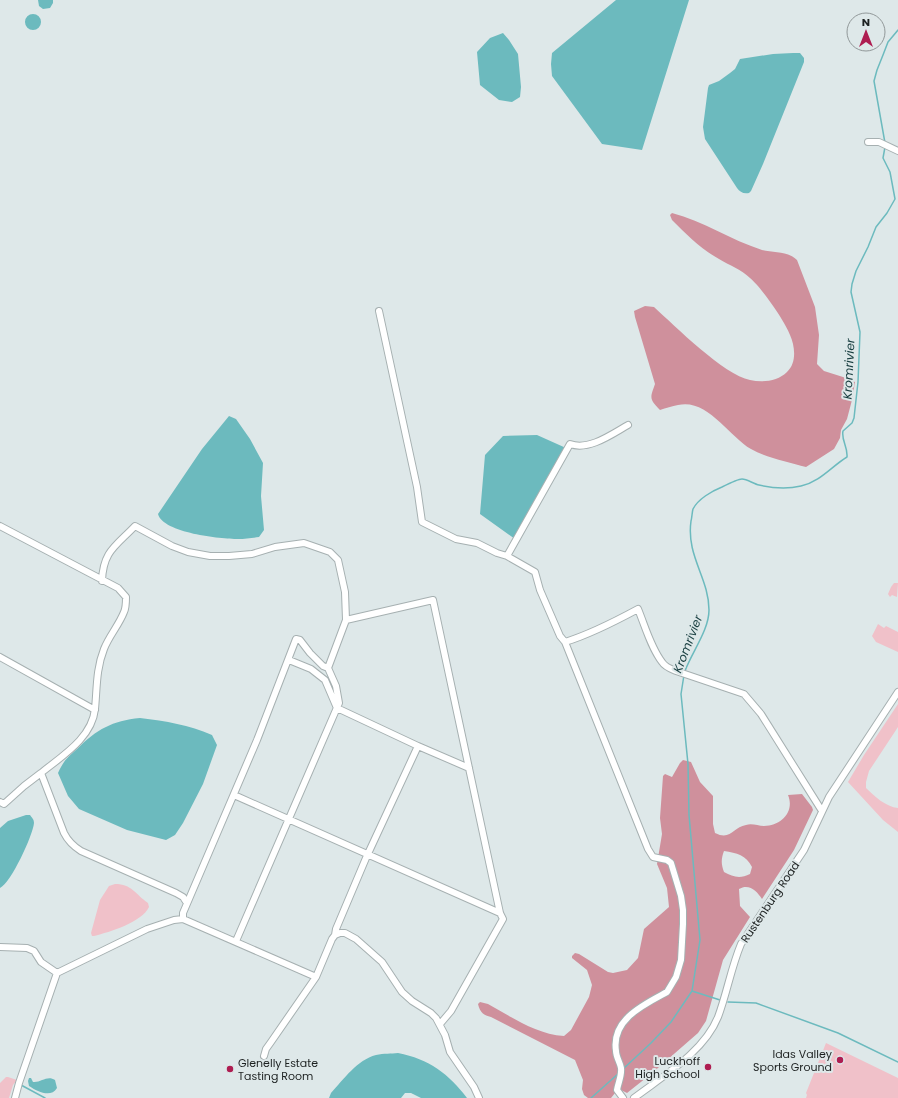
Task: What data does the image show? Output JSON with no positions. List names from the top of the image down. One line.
{"streets":{"street":["Rustenburg Road"]},"water":["Kromrivier"],"places":["Idas Valley Sports Ground","Luckhoff High School","Glenelly Estate Tasting Room"],"north":"top"}
